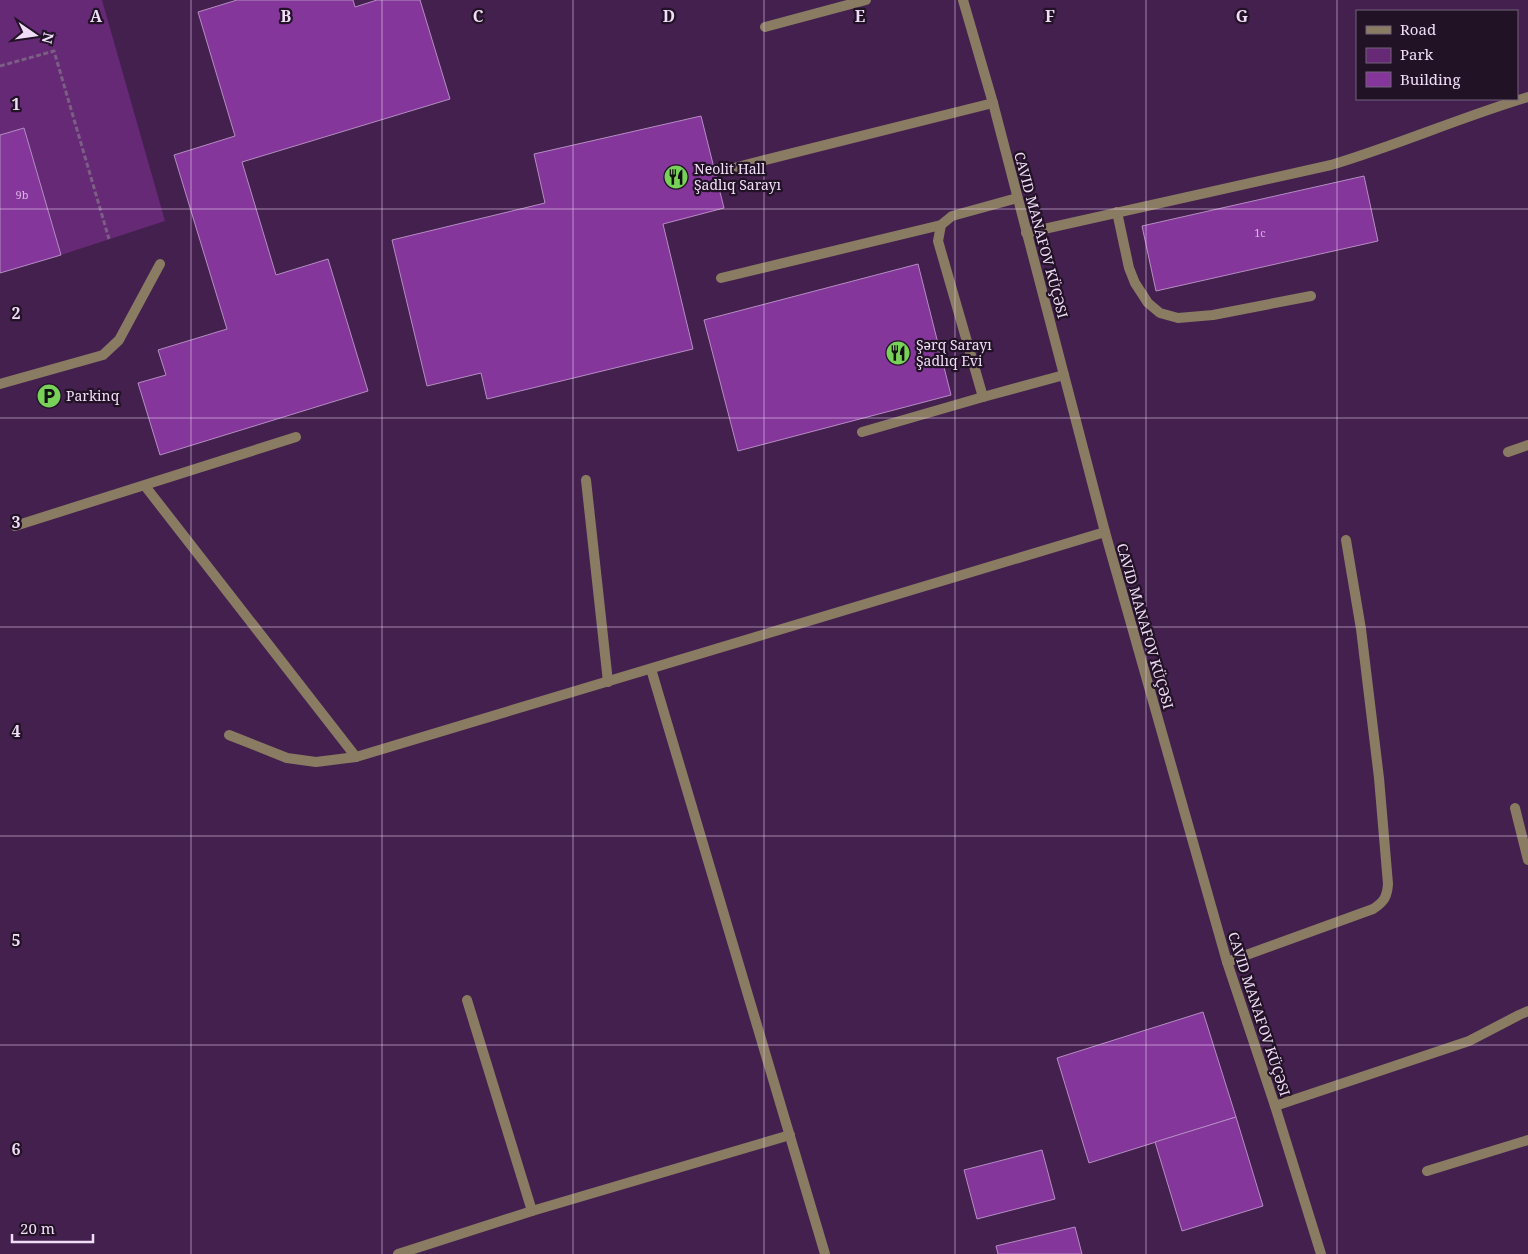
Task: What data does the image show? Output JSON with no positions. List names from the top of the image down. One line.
{"streets":{"street":["CAVID MANAFOV KÜÇƏSI"]},"places":{"restaurant":["Neolit Hall Şadlıq Sarayı","Şərq Sarayı Şadlıq Evi"],"parking":["Parkinq"]},"house_numbers":["9b","1c"],"legend":["Road","Park","Building"],"scale_bar":"20 m","north":"right","grid":{"columns":["A","B","C","D","E","F","G"],"rows":["1","2","3","4","5","6"]}}
